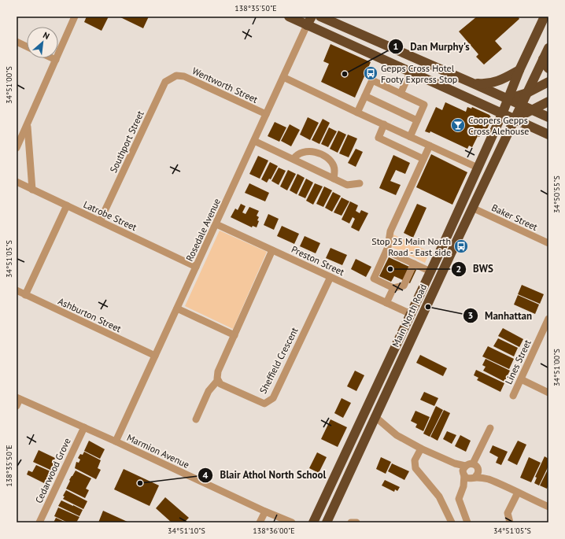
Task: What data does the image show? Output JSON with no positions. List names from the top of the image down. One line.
{"streets":{"highway":["Main North Road"],"street":["Wentworth Street","Southport Street","Latrobe Street","Baker Street","Rosedale Avenue","Preston Street","Ashburton Street","Sheffield Crescent","Lines Street","Marmion Avenue","Cedarwood Grove"]},"crossings":[["Wentworth Street","Southport Street"],["Wentworth Street","Rosedale Avenue"],["Southport Street","Latrobe Street"],["Latrobe Street","Rosedale Avenue"],["Baker Street","Main North Road"],["Rosedale Avenue","Preston Street"],["Rosedale Avenue","Ashburton Street"],["Rosedale Avenue","Marmion Avenue"],["Preston Street","Main North Road"],["Preston Street","Sheffield Crescent"],["Marmion Avenue","Cedarwood Grove"]],"places":{"bus stop":["Gepps Cross Hotel Footy Express Stop","Stop 25 Main North Road - East side"],"other":["Dan Murphy's","BWS","Manhattan","Blair Athol North School"],"bar":["Coopers Gepps Cross Alehouse"]},"north":"top right","coordinates":["138°35'50\"E","34°51'00\"S","34°50'55\"S","34°51'05\"S","34°51'10\"S","138°36'00\"E"]}
